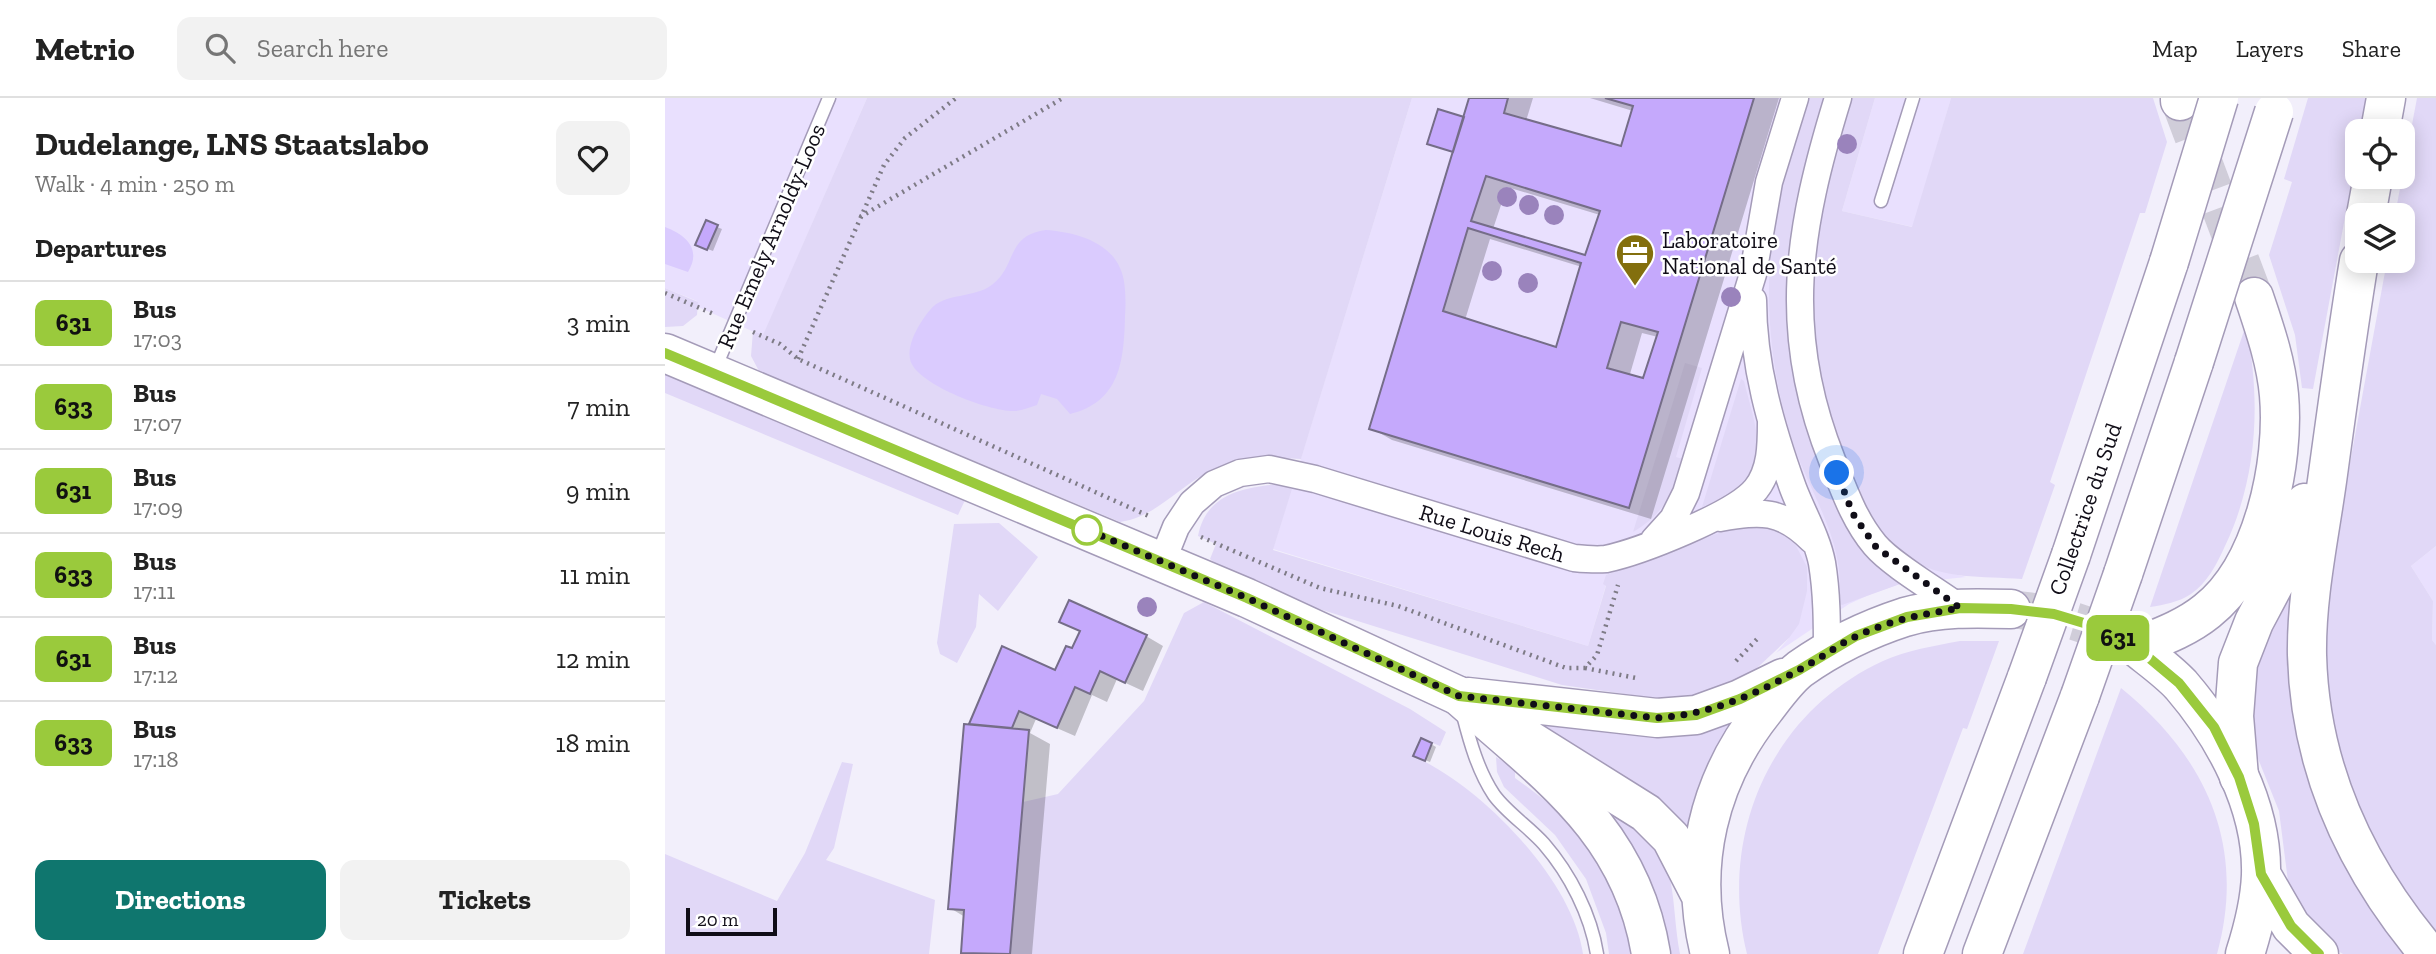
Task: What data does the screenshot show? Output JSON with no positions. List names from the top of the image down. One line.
{"streets":{"main road":["Collectrice du Sud"],"street":["Rue Louis Rech"],"lane":["Rue Emely Arnoldy-Loos"]},"places":{"office":["Laboratoire National de Santé"]},"lines":["bus line 631"],"scale_bar":"20 m","page":{"header":"Metrio","search":"Search here","nav":["Map","Layers","Share"],"heading":[["Dudelange, LNS Staatslabo","Walk · 4 min · 250 m"],"Departures"],"on_map":"631","list":[{"mark":"631","name":"Bus","note":"17:03","value":"3 min"},{"mark":"633","name":"Bus","note":"17:07","value":"7 min"},{"mark":"631","name":"Bus","note":"17:09","value":"9 min"},{"mark":"633","name":"Bus","note":"17:11","value":"11 min"},{"mark":"631","name":"Bus","note":"17:12","value":"12 min"},{"mark":"633","name":"Bus","note":"17:18","value":"18 min"}],"buttons":["Directions","Tickets"],"scale":"20 m"}}
